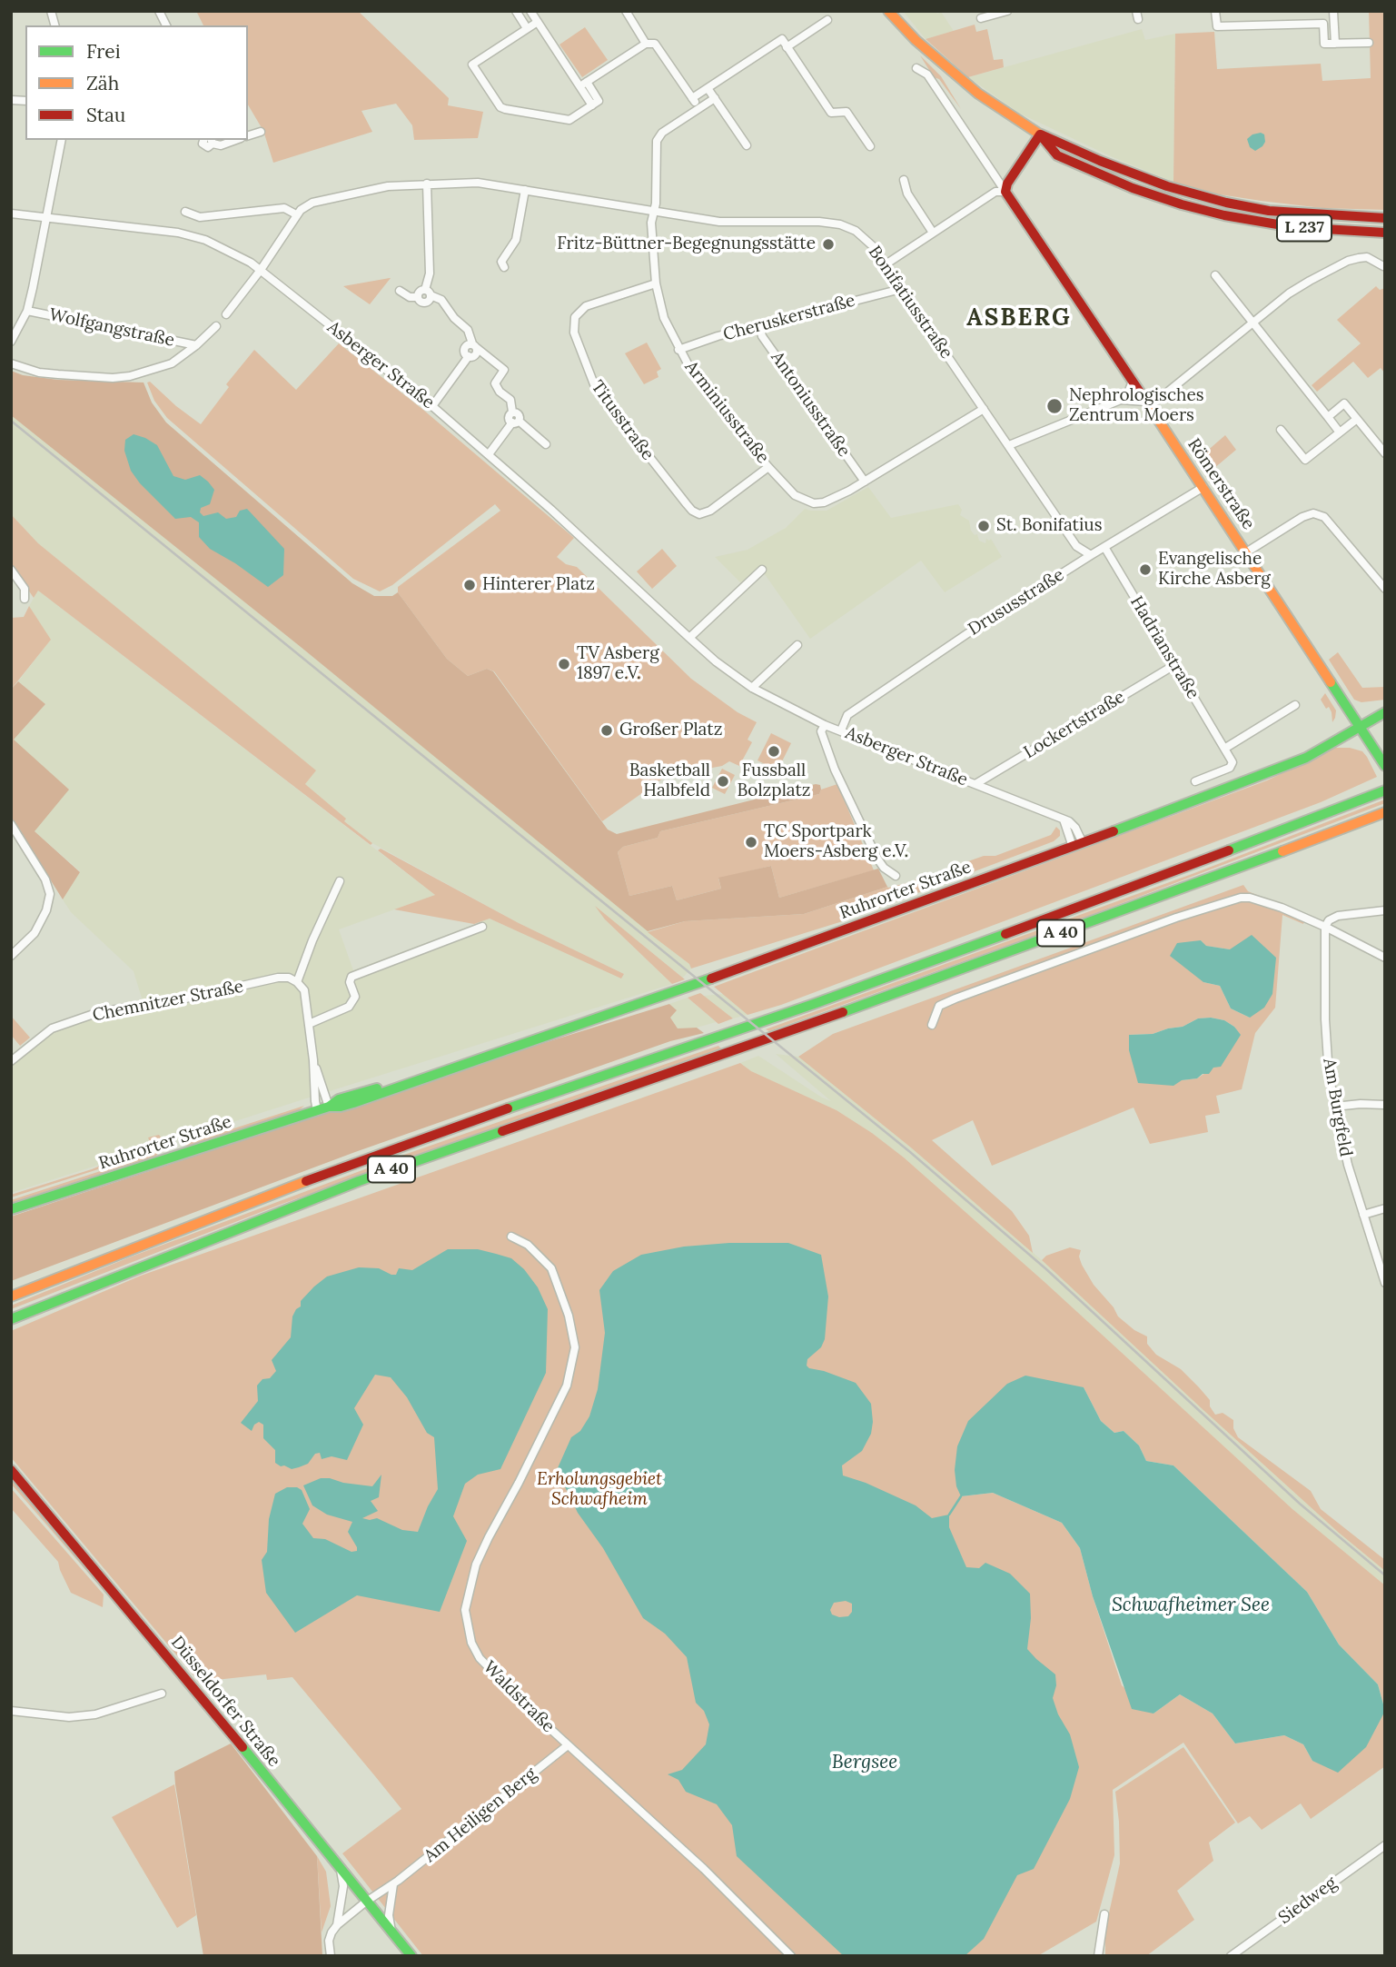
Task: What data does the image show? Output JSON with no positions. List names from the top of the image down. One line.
{"streets":{"main road":["L 237","Römerstraße","Ruhrorter Straße","A 40","Düsseldorfer Straße"],"street":["Bonifatiusstraße","Cheruskerstraße","Wolfgangstraße","Asberger Straße","Antoniusstraße","Arminiusstraße","Titusstraße","Drususstraße","Hadrianstraße","Lockertstraße","Chemnitzer Straße","Am Burgfeld","Waldstraße","Am Heiligen Berg","Siedweg"]},"crossings":[["Bonifatiusstraße","Cheruskerstraße"],["Bonifatiusstraße","Asberger Straße"],["Bonifatiusstraße","Arminiusstraße"],["Bonifatiusstraße","Drususstraße"],["Cheruskerstraße","Antoniusstraße"],["Cheruskerstraße","Arminiusstraße"],["Asberger Straße","Drususstraße"],["Asberger Straße","Lockertstraße"],["Asberger Straße","Ruhrorter Straße"],["Antoniusstraße","Arminiusstraße"],["Arminiusstraße","Titusstraße"],["Römerstraße","Drususstraße"],["Römerstraße","Ruhrorter Straße"],["Drususstraße","Hadrianstraße"],["Hadrianstraße","Lockertstraße"],["Waldstraße","Am Heiligen Berg"],["Düsseldorfer Straße","Am Heiligen Berg"]],"districts":["ASBERG"],"water":["Schwafheimer See","Bergsee"],"parks":["Erholungsgebiet Schwafheim"],"places":["Fritz-Büttner-Begegnungsstätte","Nephrologisches Zentrum Moers","St. Bonifatius","Evangelische Kirche Asberg","Hinterer Platz","TV Asberg 1897 e.V.","Großer Platz","Fussball Bolzplatz","Basketball Halbfeld","TC Sportpark Moers-Asberg e.V."],"legend":["Frei","Zäh","Stau"]}
